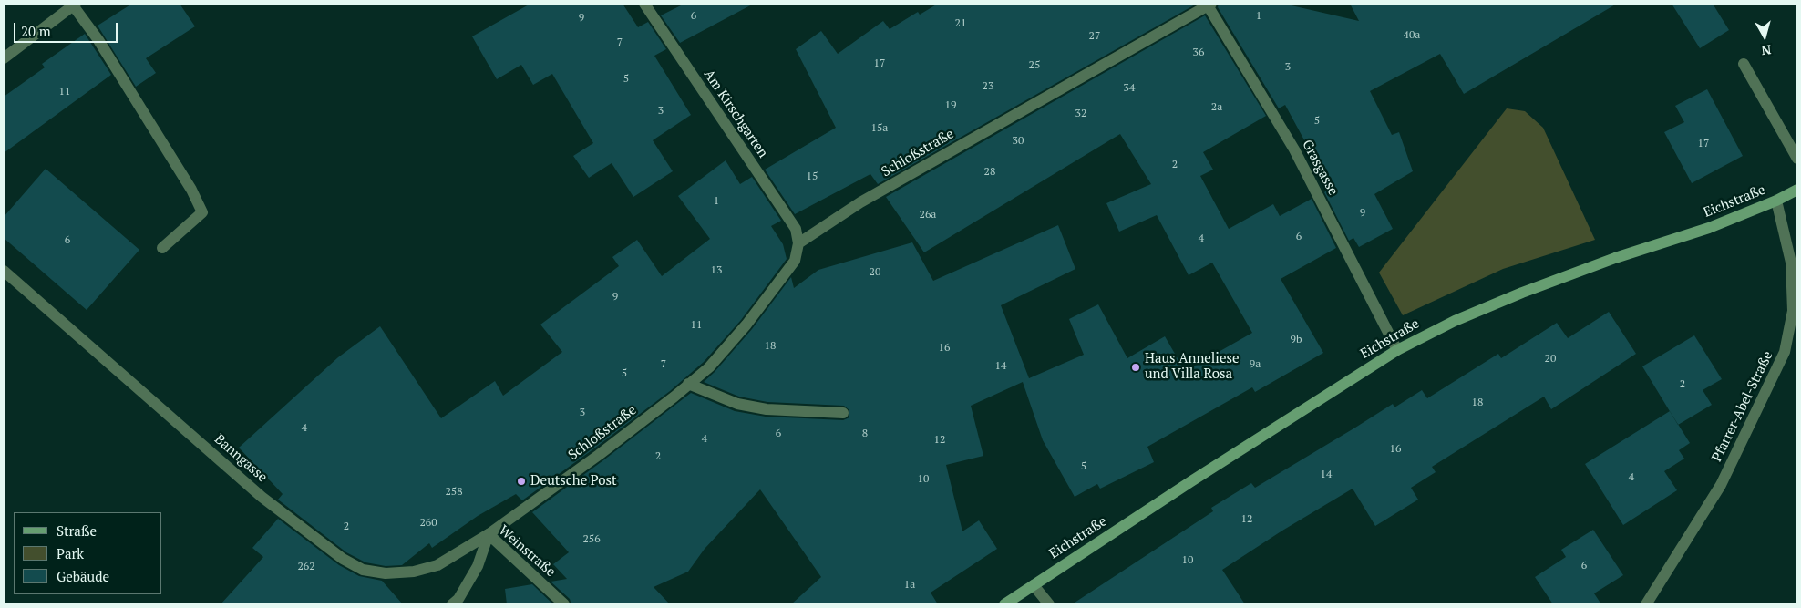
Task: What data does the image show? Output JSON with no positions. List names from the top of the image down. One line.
{"streets":{"street":["Am Kirschgarten","Schloßstraße","Grasgasse","Eichstraße","Pfarrer-Abel-Straße","Banngasse","Weinstraße"]},"crossings":[["Am Kirschgarten","Schloßstraße"],["Schloßstraße","Grasgasse"],["Schloßstraße","Banngasse"],["Schloßstraße","Weinstraße"],["Grasgasse","Eichstraße"],["Eichstraße","Pfarrer-Abel-Straße"],["Banngasse","Weinstraße"]],"places":["Haus Anneliese und Villa Rosa","Deutsche Post"],"house_numbers":["6","1","9","21","40a","27","7","36","17","25","3","5","23","34","11","19","2a","3","32","5","15a","30","17","2","28","15","1","9","26a","6","4","6","13","20","9","11","9b","18","16","20","7","9a","14","5","2","18","3","4","6","8","4","12","16","2","5","14","4","10","258","12","260","2","256","10","6","262","1a"],"legend":["Straße","Park","Gebäude"],"scale_bar":"20 m","north":"bottom"}
